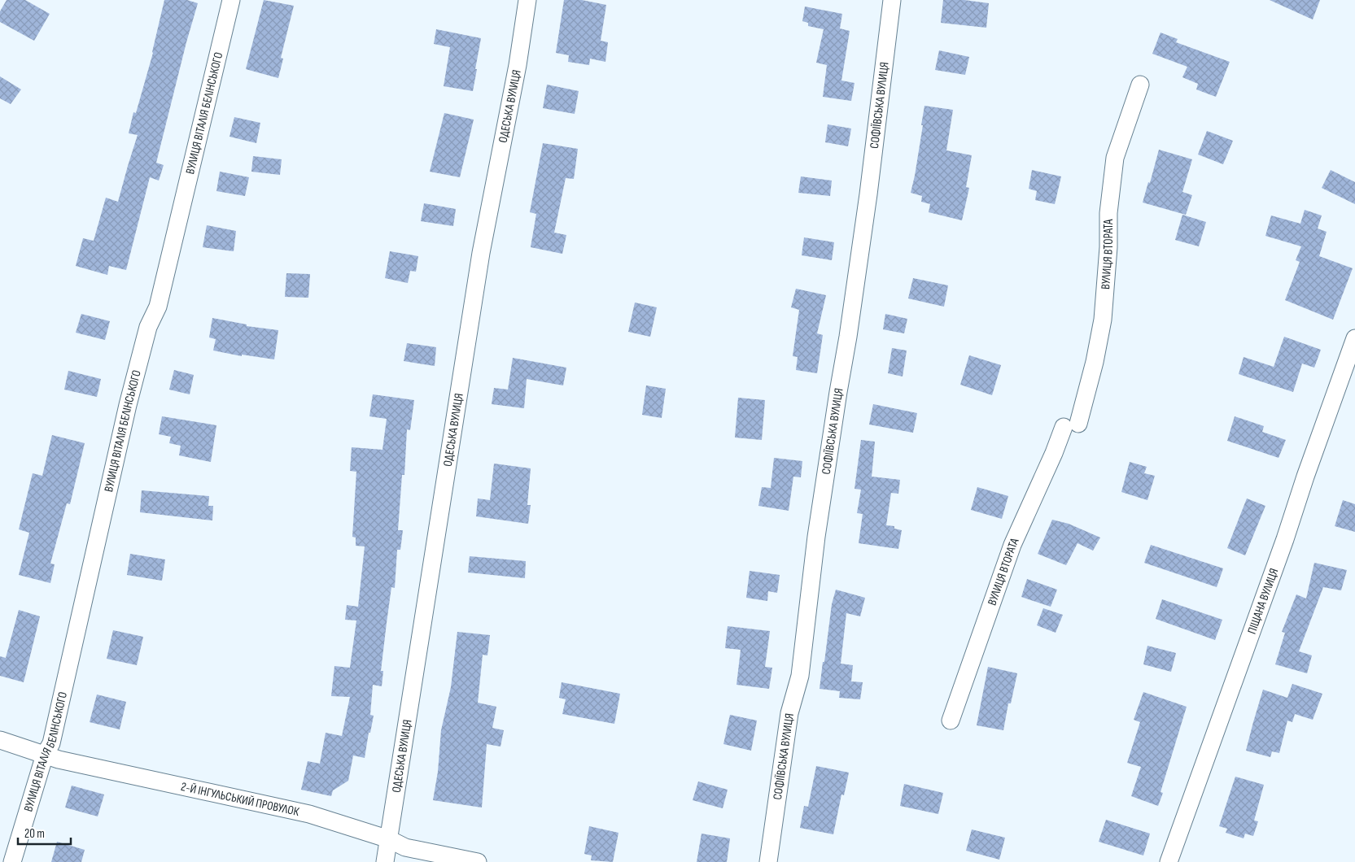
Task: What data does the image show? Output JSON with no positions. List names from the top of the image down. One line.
{"streets":{"street":["ОДЕСЬКА ВУЛИЦЯ","СОФІЇВСЬКА ВУЛИЦЯ","ВУЛИЦЯ ВІТАЛІЯ БЕЛІНСЬКОГО","ВУЛИЦЯ ВТОРАТА","ПІЩАНА ВУЛИЦЯ","2-Й ІНГУЛЬСЬКИЙ ПРОВУЛОК"]},"crossings":[["ОДЕСЬКА ВУЛИЦЯ","2-Й ІНГУЛЬСЬКИЙ ПРОВУЛОК"],["ВУЛИЦЯ ВІТАЛІЯ БЕЛІНСЬКОГО","2-Й ІНГУЛЬСЬКИЙ ПРОВУЛОК"]],"scale_bar":"20 m"}
